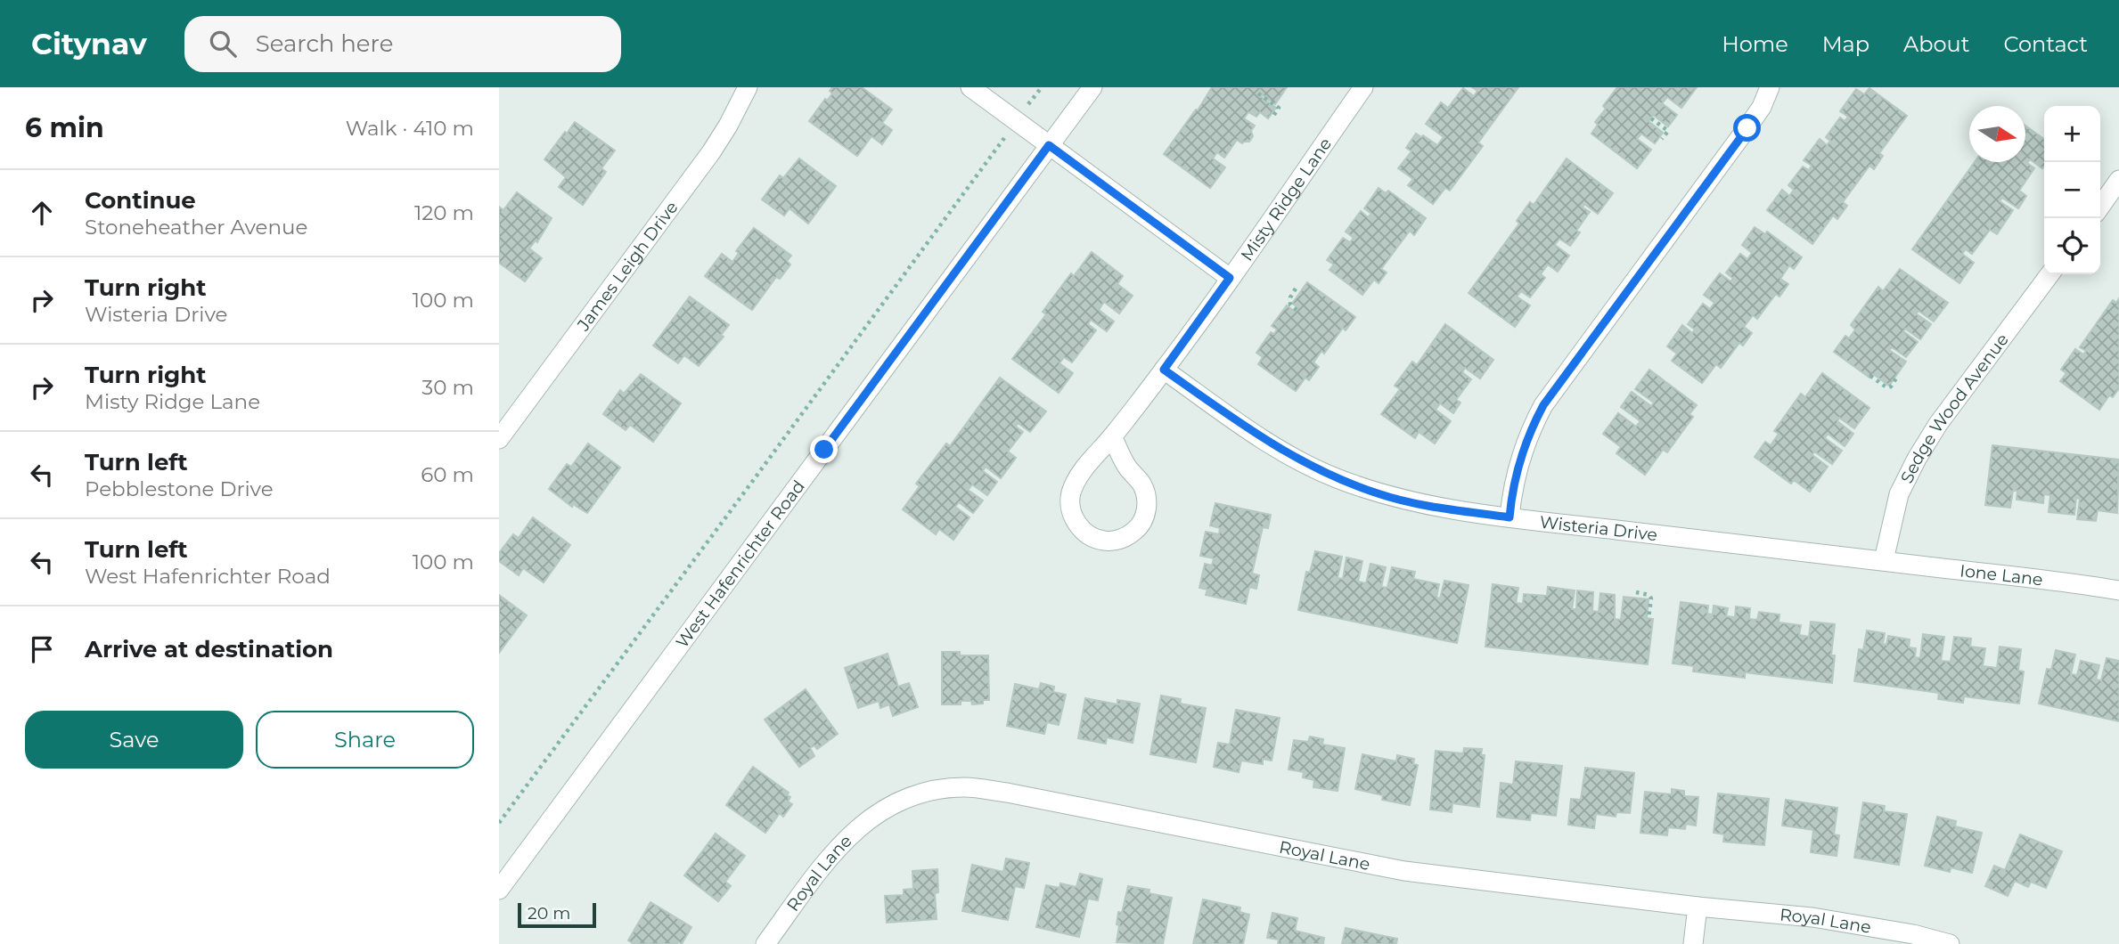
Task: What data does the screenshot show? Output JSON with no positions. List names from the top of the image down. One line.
{"streets":{"street":["Misty Ridge Lane","James Leigh Drive","Sedge Wood Avenue","Wisteria Drive","West Hafenrichter Road","Ione Lane","Royal Lane"]},"crossings":[["Misty Ridge Lane","Wisteria Drive"],["Sedge Wood Avenue","Wisteria Drive"],["Sedge Wood Avenue","Ione Lane"],["Wisteria Drive","Ione Lane"]],"scale_bar":"20 m","north":"right","page":{"header":"Citynav","search":"Search here","nav":["Home","Map","About","Contact"],"heading":["6 min","Walk · 410 m"],"map_buttons":["+","−"],"list":[["Continue","Stoneheather Avenue","120 m"],["Turn right","Wisteria Drive","100 m"],["Turn right","Misty Ridge Lane","30 m"],["Turn left","Pebblestone Drive","60 m"],["Turn left","West Hafenrichter Road","100 m"],"Arrive at destination"],"buttons":["Save","Share"],"scale":"20 m"}}
